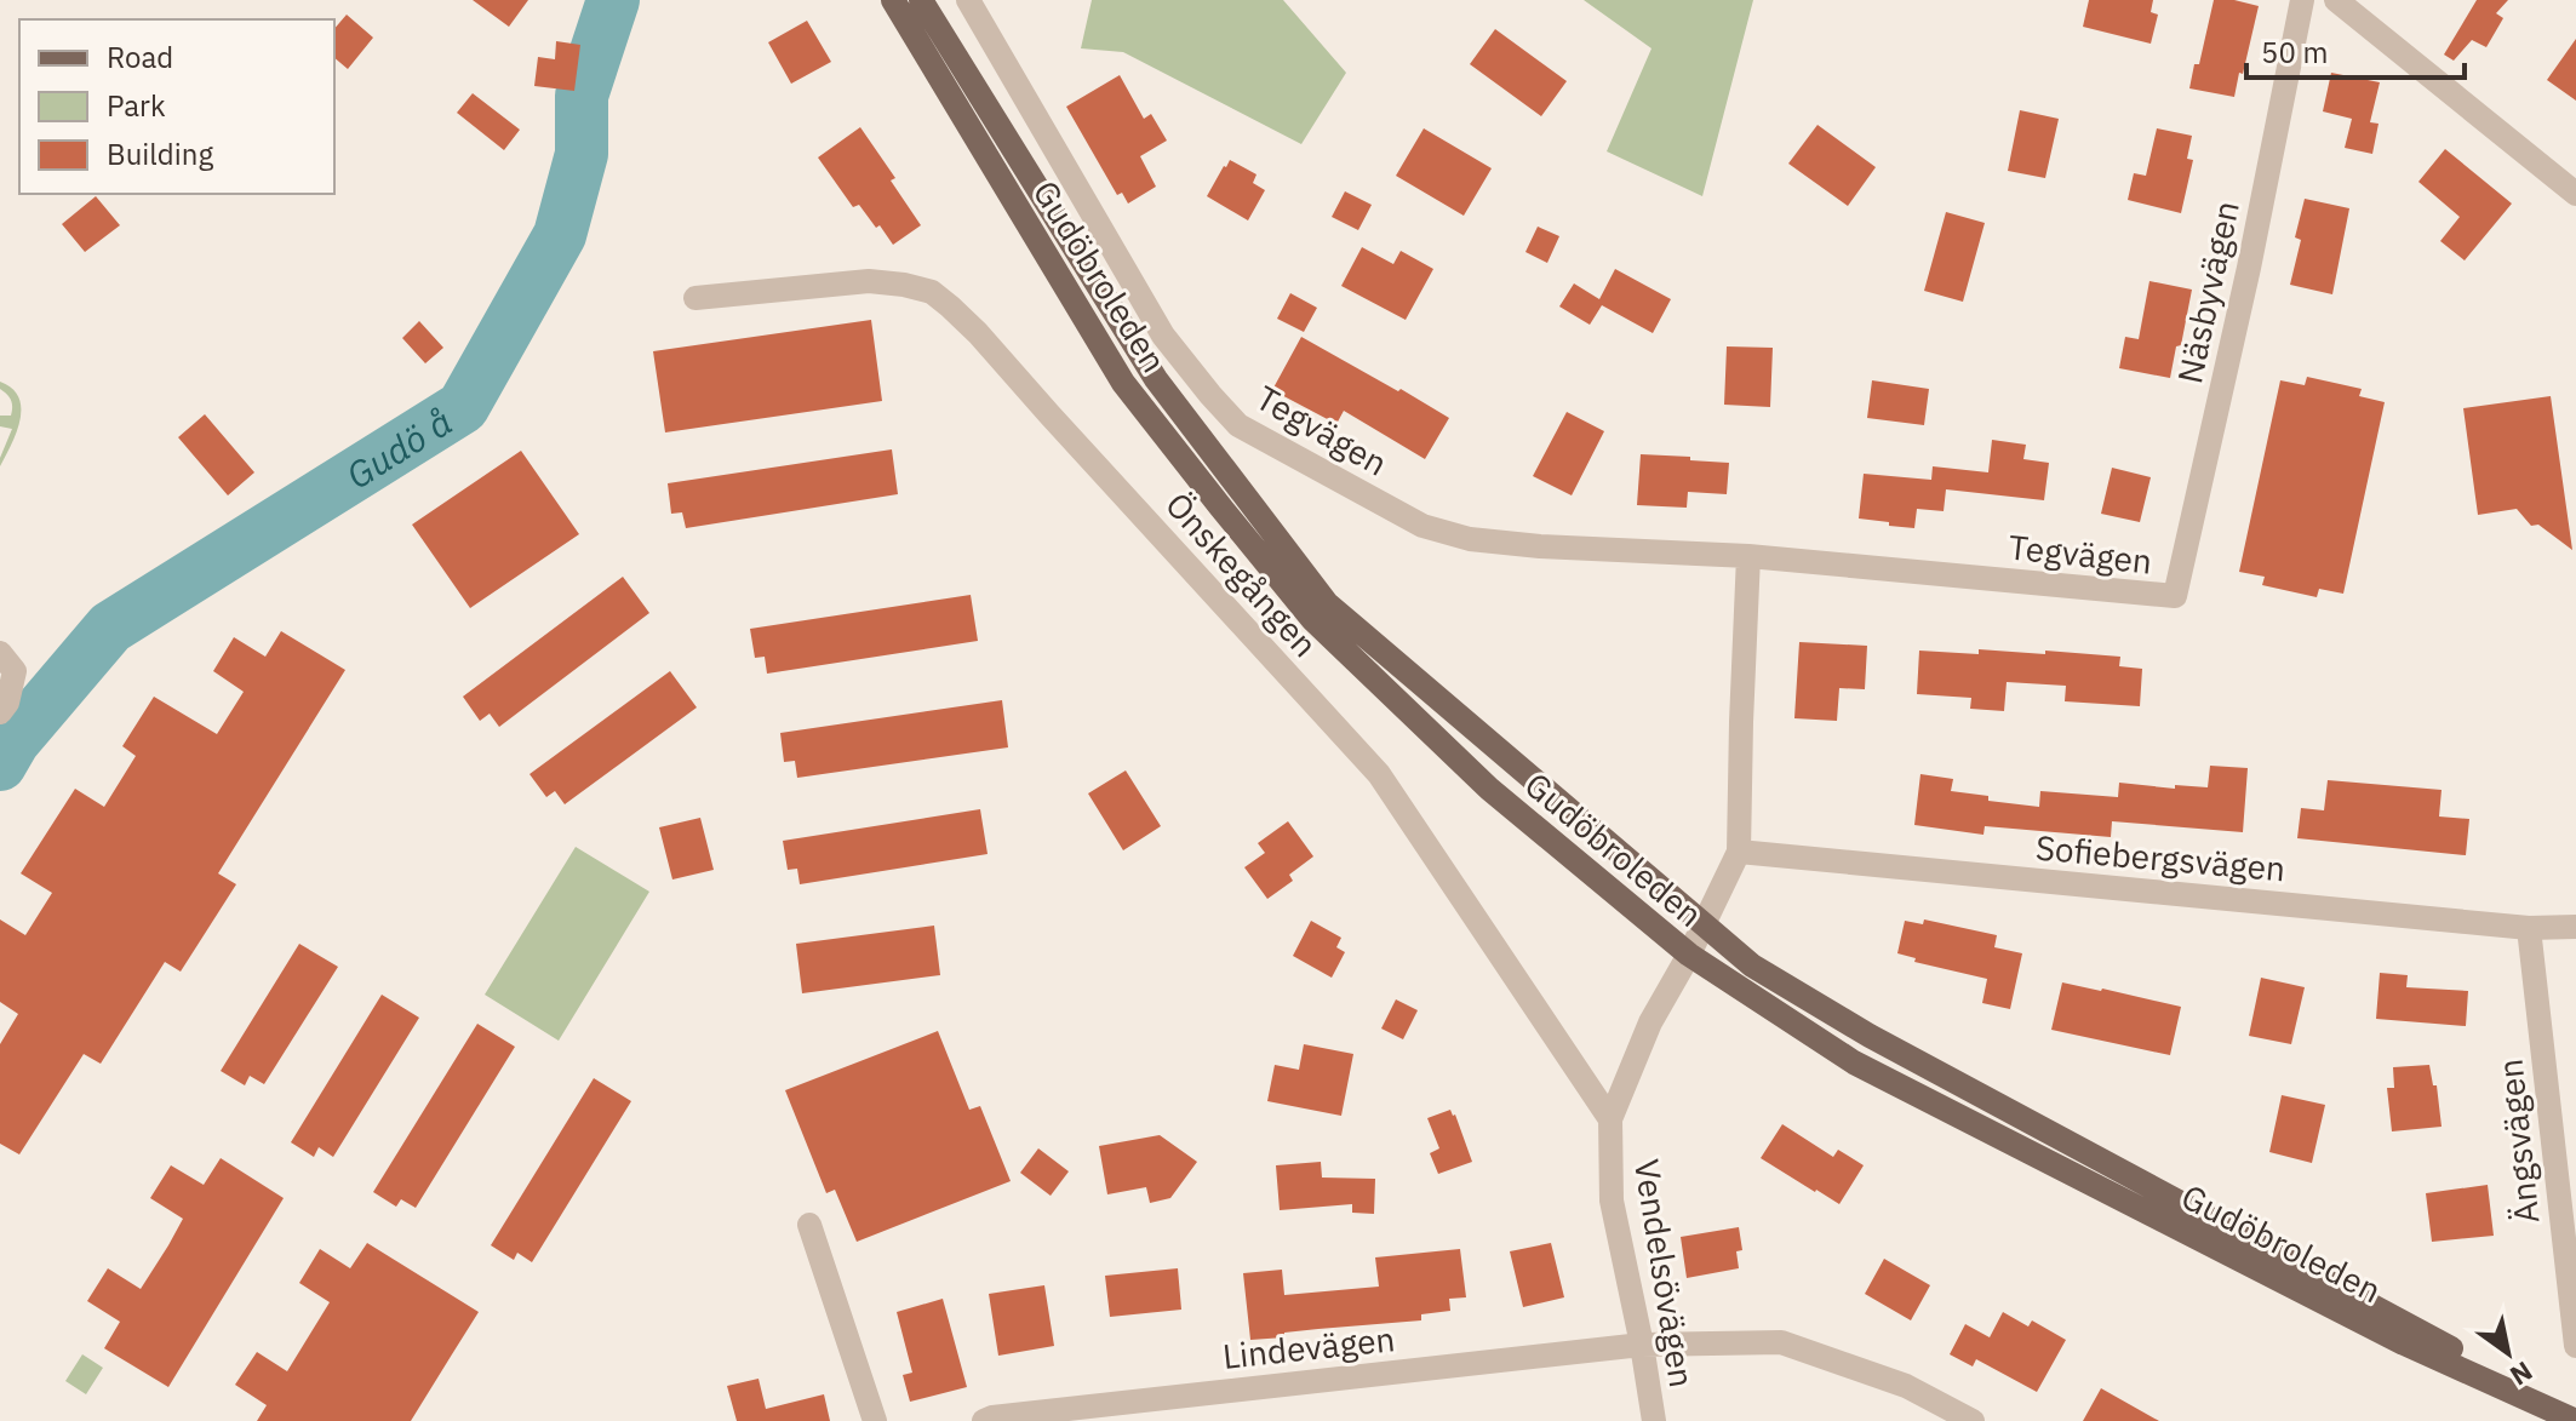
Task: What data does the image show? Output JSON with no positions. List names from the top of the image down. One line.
{"streets":{"main road":["Gudöbroleden"],"street":["Näsbyvägen","Tegvägen","Önskegången","Sofiebergsvägen","Ängsvägen","Vendelsövägen","Lindevägen"]},"crossings":[["Gudöbroleden","Vendelsövägen"],["Näsbyvägen","Tegvägen"],["Önskegången","Vendelsövägen"],["Sofiebergsvägen","Ängsvägen"],["Vendelsövägen","Lindevägen"]],"water":["Gudö å"],"legend":["Road","Park","Building"],"scale_bar":"50 m","north":"bottom right"}
